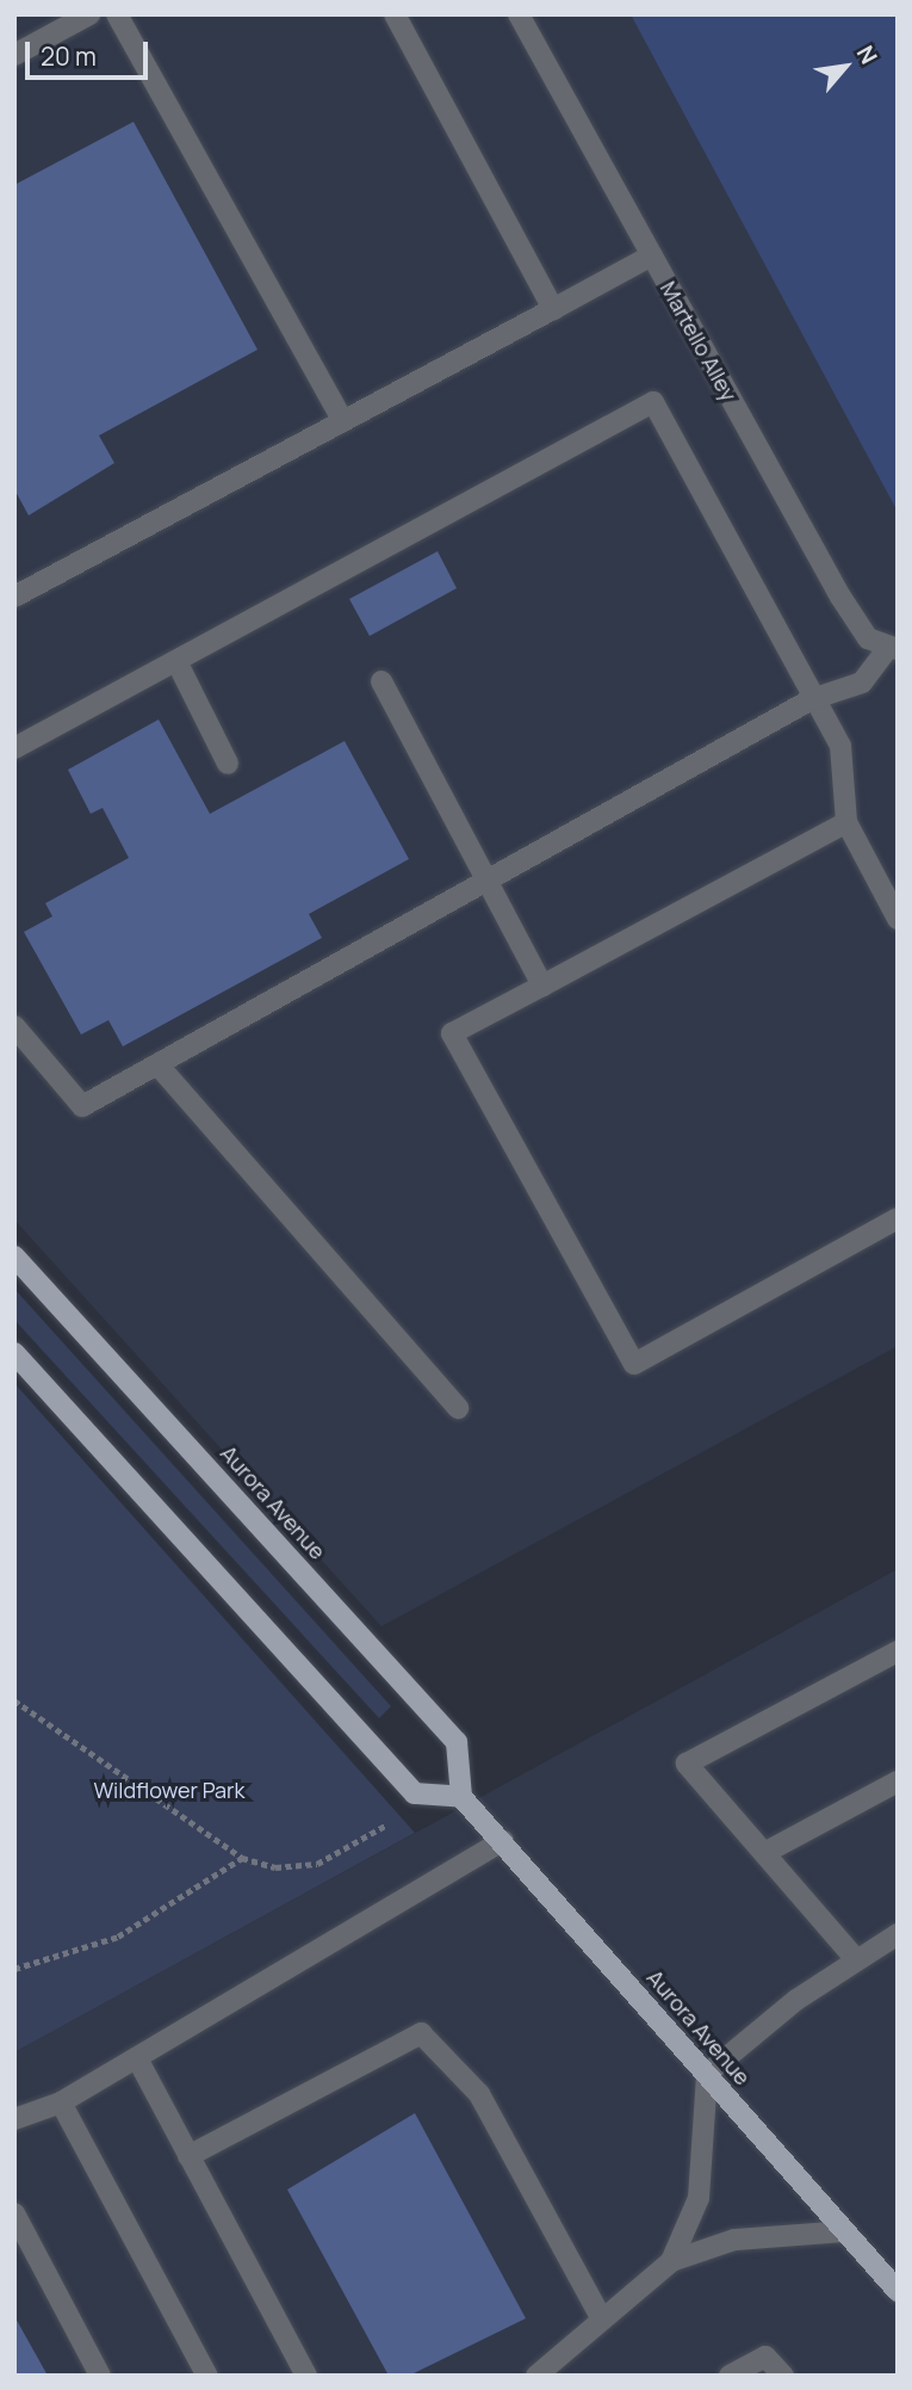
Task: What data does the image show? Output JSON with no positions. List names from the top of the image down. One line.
{"streets":{"main road":["Aurora Avenue"],"street":["Martello Alley"]},"parks":["Wildflower Park"],"scale_bar":"20 m","north":"top right"}
